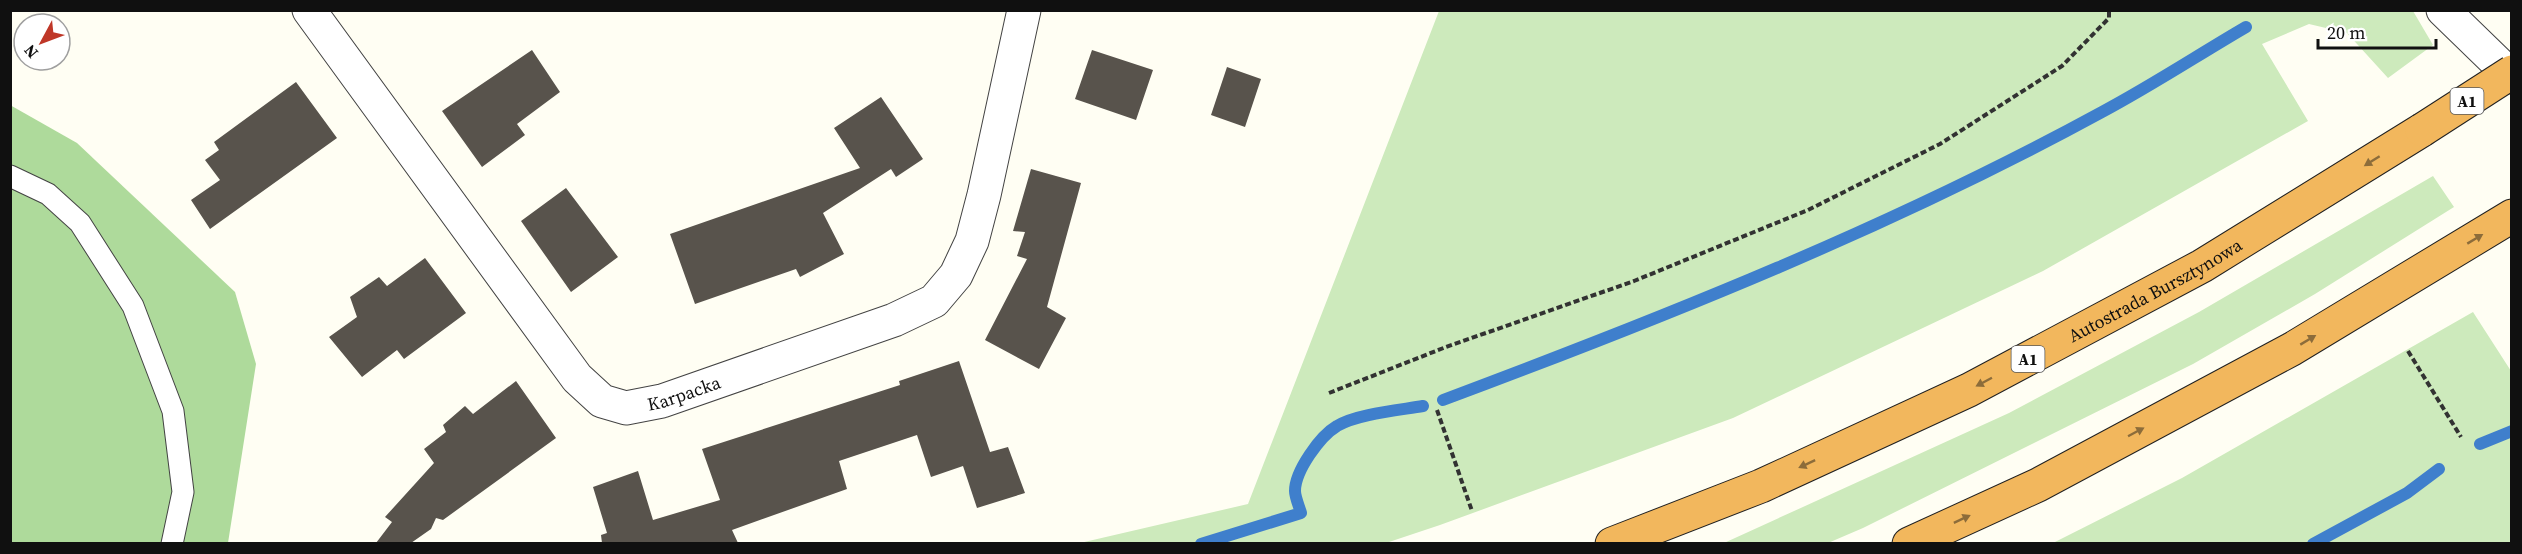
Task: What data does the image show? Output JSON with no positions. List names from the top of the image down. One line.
{"streets":{"highway":["A1","Autostrada Bursztynowa"],"street":["Karpacka"]},"scale_bar":"20 m","north":"bottom left"}
